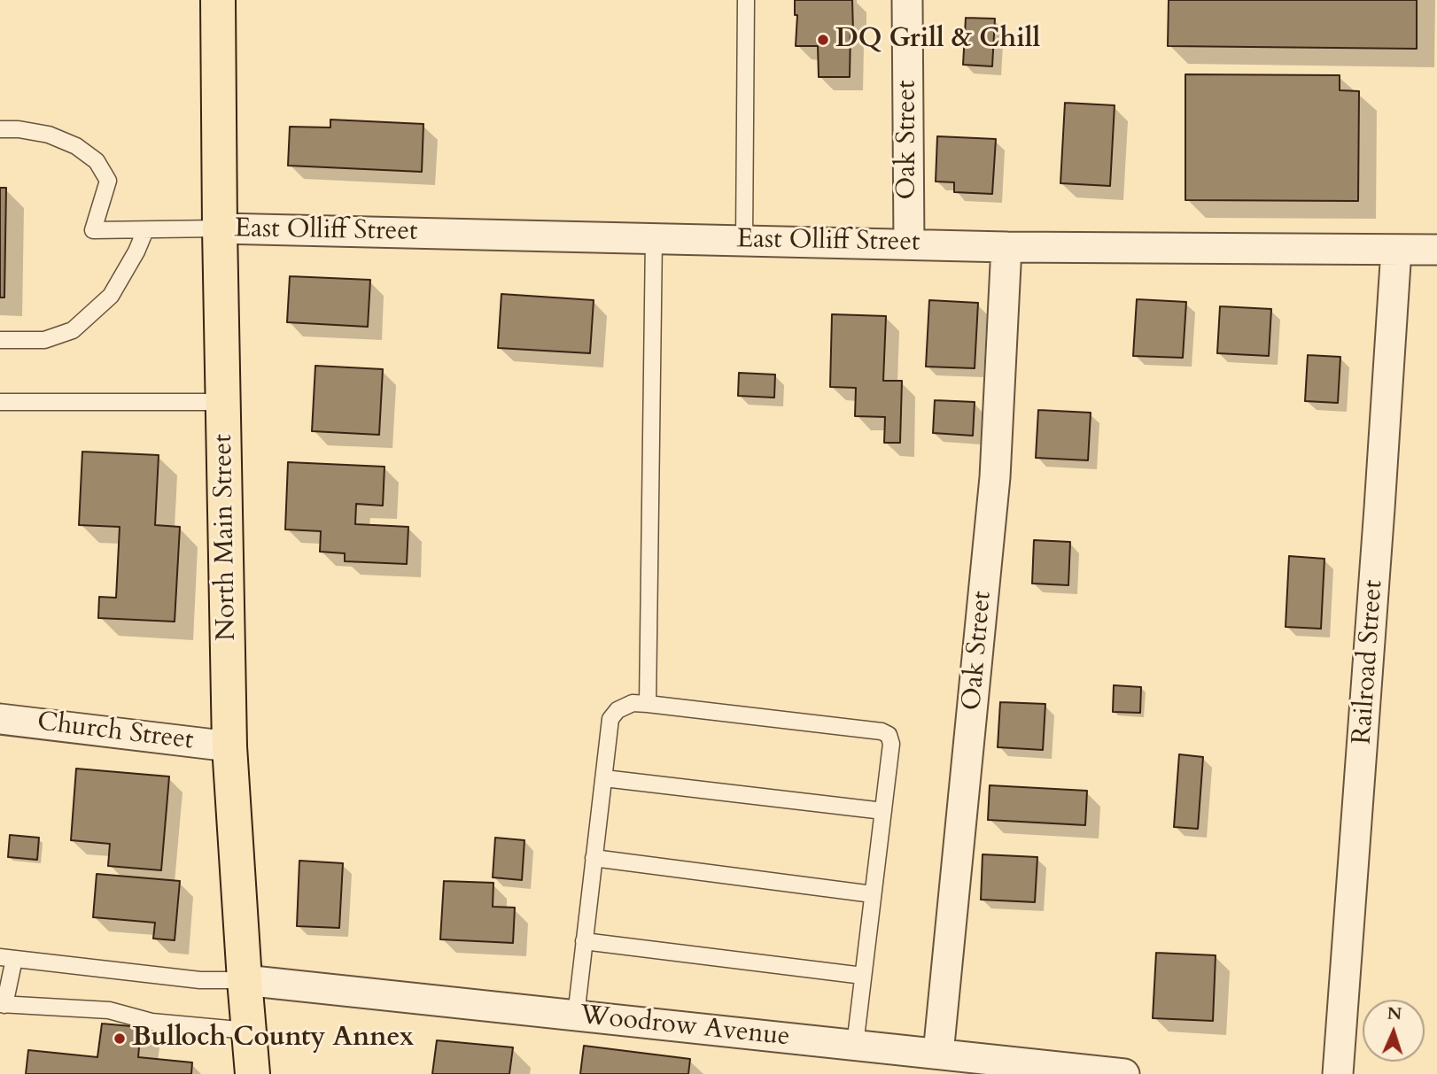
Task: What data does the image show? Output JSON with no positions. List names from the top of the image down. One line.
{"streets":{"main road":["North Main Street"],"street":["Oak Street","East Olliff Street","Railroad Street","Church Street","Woodrow Avenue"]},"crossings":[["Oak Street","East Olliff Street"],["Oak Street","Woodrow Avenue"],["East Olliff Street","North Main Street"],["East Olliff Street","Railroad Street"],["North Main Street","Church Street"],["North Main Street","Woodrow Avenue"]],"places":["DQ Grill & Chill","Bulloch County Annex"],"north":"top"}
